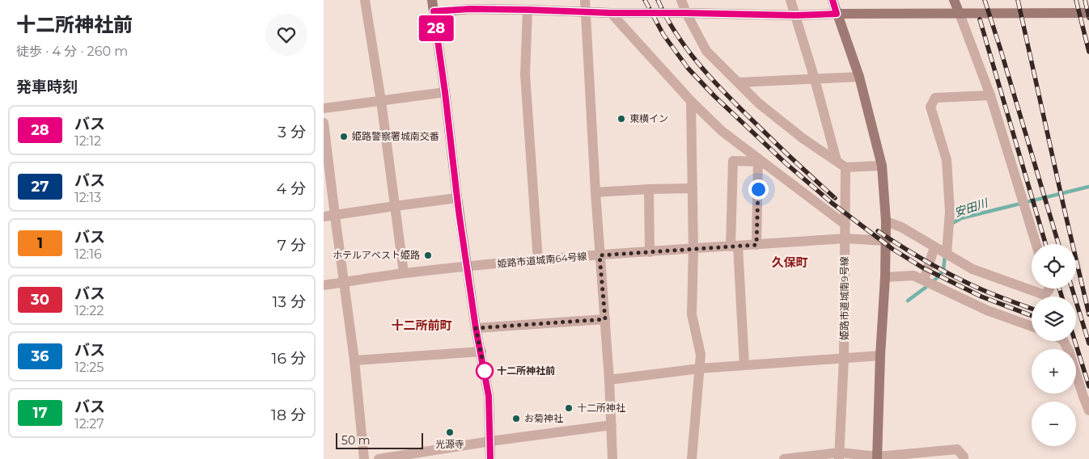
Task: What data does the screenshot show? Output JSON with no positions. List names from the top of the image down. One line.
{"streets":{"street":["姫路市道城南64号線","姫路市道城南9号線"]},"crossings":[["姫路市道城南64号線","姫路市道城南9号線"]],"districts":["久保町","十二所前町"],"water":["安田川"],"places":["東横イン","姫路警察署城南交番","ホテルアベスト姫路","十二所神社前","十二所神社","お菊神社","光源寺"],"lines":["bus line 28"],"scale_bar":"50 m","page":{"heading":[["十二所神社前","徒歩 · 4 分 · 260 m"],"発車時刻"],"on_map":"28","list":[{"mark":"28","name":"バス","note":"12:12","value":"3 分"},{"mark":"27","name":"バス","note":"12:13","value":"4 分"},{"mark":"1","name":"バス","note":"12:16","value":"7 分"},{"mark":"30","name":"バス","note":"12:22","value":"13 分"},{"mark":"36","name":"バス","note":"12:25","value":"16 分"},{"mark":"17","name":"バス","note":"12:27","value":"18 分"}],"map_buttons":["+","−"],"scale":"50 m"}}
